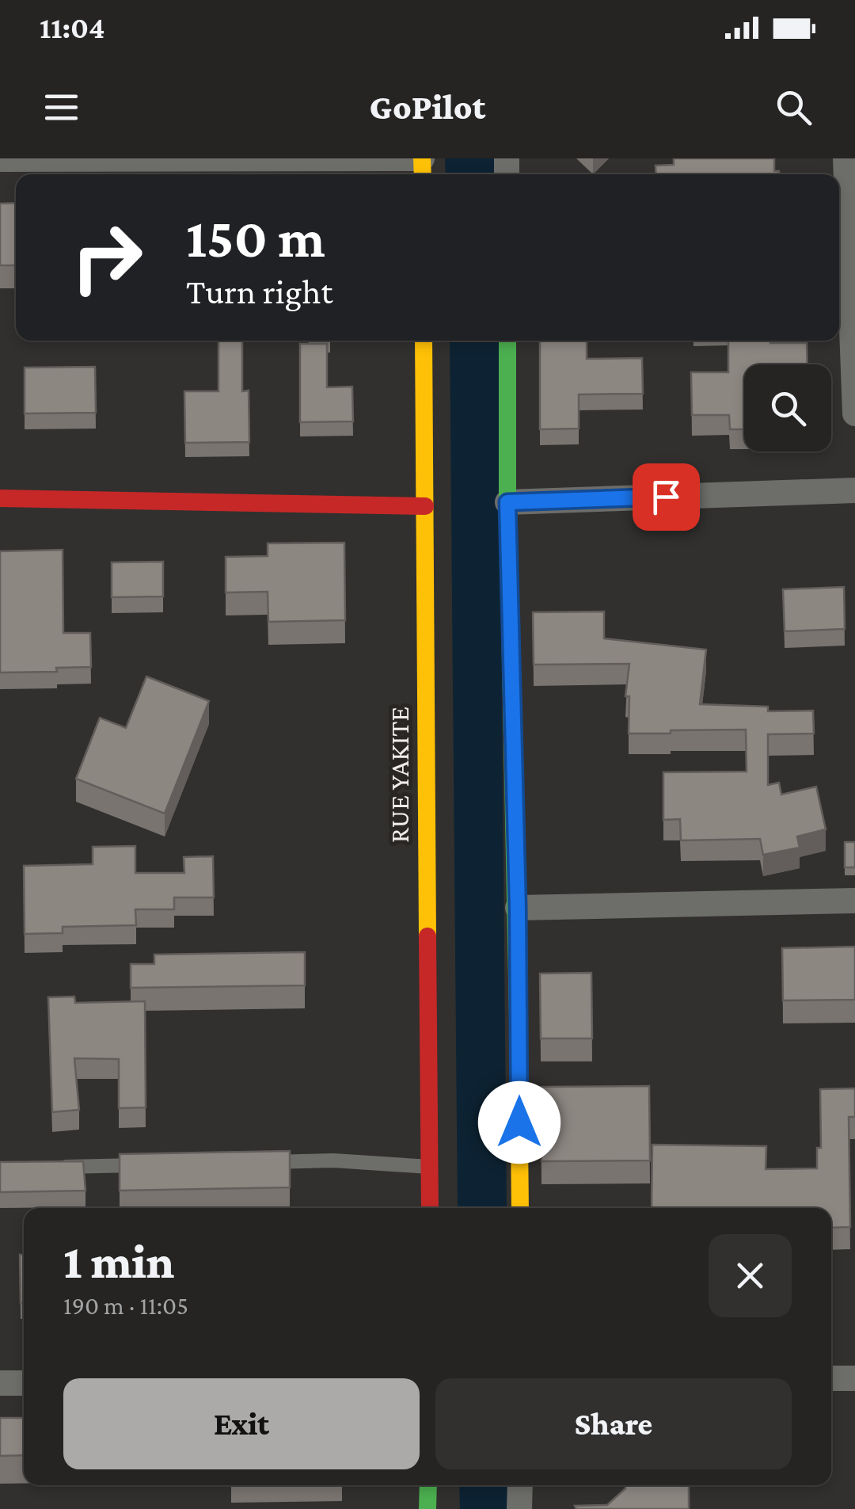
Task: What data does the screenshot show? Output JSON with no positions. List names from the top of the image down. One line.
{"streets":{"street":["RUE YAKITE"]},"page":{"status":"11:04","header":"GoPilot","turn":["150 m","Turn right"],"heading":["1 min","190 m · 11:05"],"buttons":["Exit","Share"]}}
